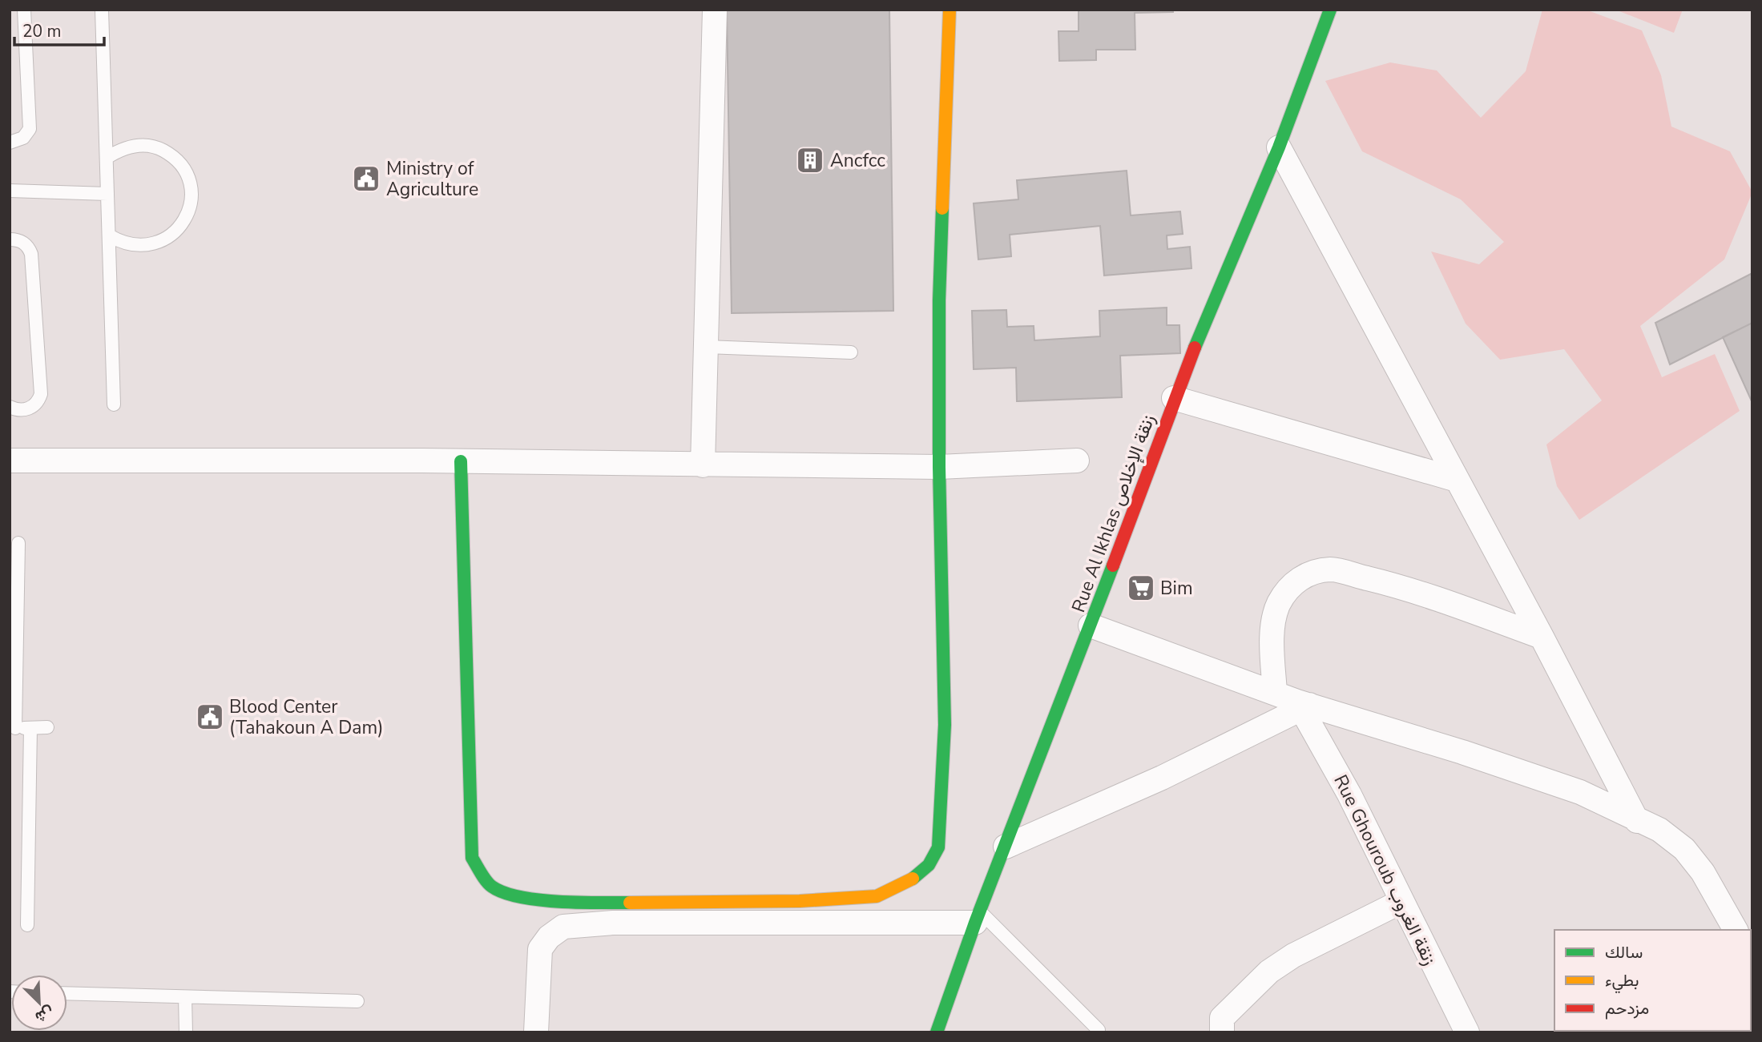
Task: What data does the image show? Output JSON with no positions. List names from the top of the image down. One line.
{"streets":{"street":["Rue Al Ikhlas زنقة الإخلاص","Rue Ghouroub زنقة الغروب"]},"places":{"building":["Ancfcc"],"public building":["Ministry of Agriculture","Blood Center (Tahakoun A Dam)"],"supermarket":["Bim"]},"legend":["سالك","بطيء","مزدحم"],"scale_bar":"20 m","north":"bottom right"}
